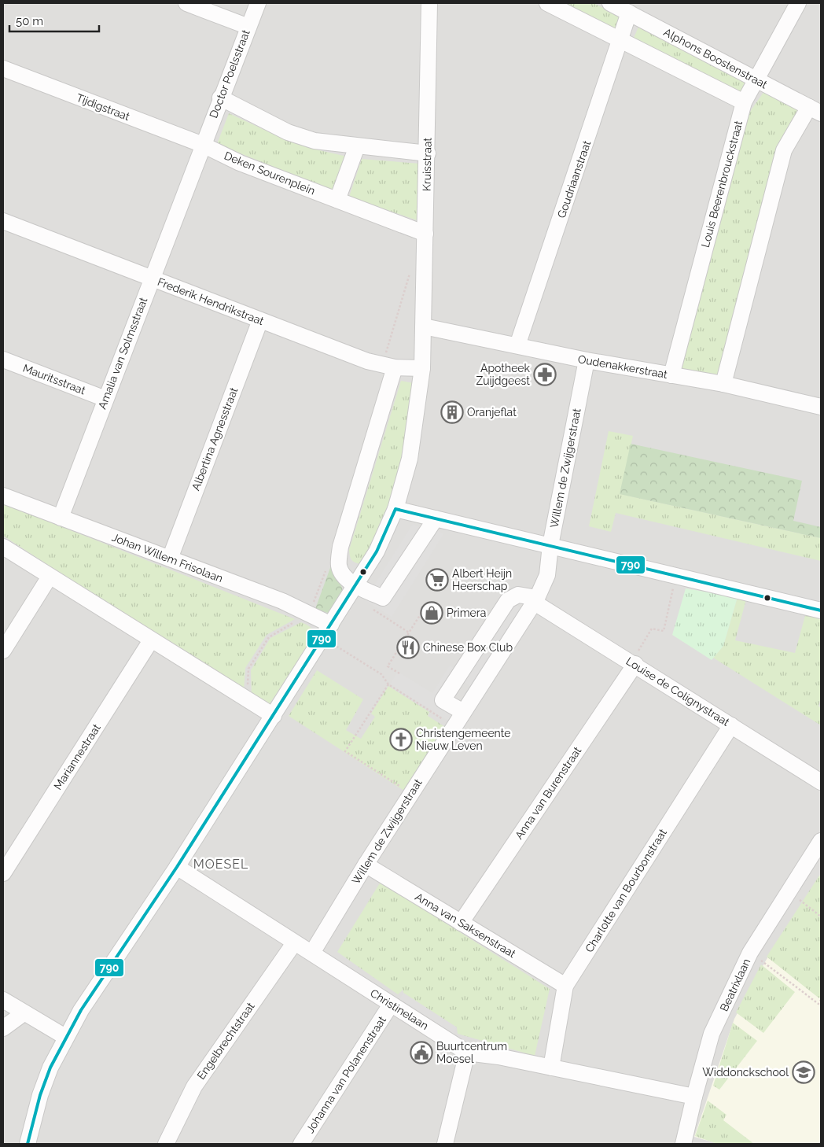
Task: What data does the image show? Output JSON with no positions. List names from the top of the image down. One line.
{"streets":{"street":["Alphons Boostenstraat","Doctor Poelsstraat","Tijdigstraat","Kruisstraat","Deken Sourenplein","Goudriaanstraat","Louis Beerenbrouckstraat","Frederik Hendrikstraat","Amalia van Solmsstraat","Oudenakkerstraat","Mauritsstraat","Albertina Agnesstraat","Willem de Zwijgerstraat","Johan Willem Frisolaan","Louise de Colignystraat","Mariannestraat","Anna van Burenstraat","Charlotte van Bourbonstraat","Anna van Saksenstraat","Beatrixlaan","Christinelaan","Engelbrechtstraat","Johanna van Polanenstraat"]},"crossings":[["Alphons Boostenstraat","Goudriaanstraat"],["Alphons Boostenstraat","Louis Beerenbrouckstraat"],["Doctor Poelsstraat","Tijdigstraat"],["Doctor Poelsstraat","Deken Sourenplein"],["Doctor Poelsstraat","Amalia van Solmsstraat"],["Tijdigstraat","Deken Sourenplein"],["Tijdigstraat","Amalia van Solmsstraat"],["Kruisstraat","Deken Sourenplein"],["Kruisstraat","Frederik Hendrikstraat"],["Kruisstraat","Oudenakkerstraat"],["Kruisstraat","Johan Willem Frisolaan"],["Kruisstraat","Christinelaan"],["Deken Sourenplein","Amalia van Solmsstraat"],["Goudriaanstraat","Oudenakkerstraat"],["Louis Beerenbrouckstraat","Oudenakkerstraat"],["Frederik Hendrikstraat","Amalia van Solmsstraat"],["Frederik Hendrikstraat","Albertina Agnesstraat"],["Amalia van Solmsstraat","Mauritsstraat"],["Amalia van Solmsstraat","Johan Willem Frisolaan"],["Oudenakkerstraat","Willem de Zwijgerstraat"],["Albertina Agnesstraat","Johan Willem Frisolaan"],["Willem de Zwijgerstraat","Louise de Colignystraat"],["Willem de Zwijgerstraat","Anna van Saksenstraat"],["Willem de Zwijgerstraat","Christinelaan"],["Louise de Colignystraat","Anna van Burenstraat"],["Louise de Colignystraat","Charlotte van Bourbonstraat"],["Anna van Burenstraat","Anna van Saksenstraat"],["Charlotte van Bourbonstraat","Anna van Saksenstraat"],["Charlotte van Bourbonstraat","Christinelaan"],["Beatrixlaan","Christinelaan"],["Christinelaan","Engelbrechtstraat"],["Christinelaan","Johanna van Polanenstraat"]],"districts":["MOESEL"],"places":{"pharmacy":["Apotheek Zuijdgeest"],"building":["Oranjeflat"],"supermarket":["Albert Heijn Heerschap"],"shop":["Primera"],"restaurant":["Chinese Box Club"],"church":["Christengemeente Nieuw Leven"],"public building":["Buurtcentrum Moesel"],"school or university":["Widdonckschool"]},"lines":["transit line 790"],"scale_bar":"50 m"}
